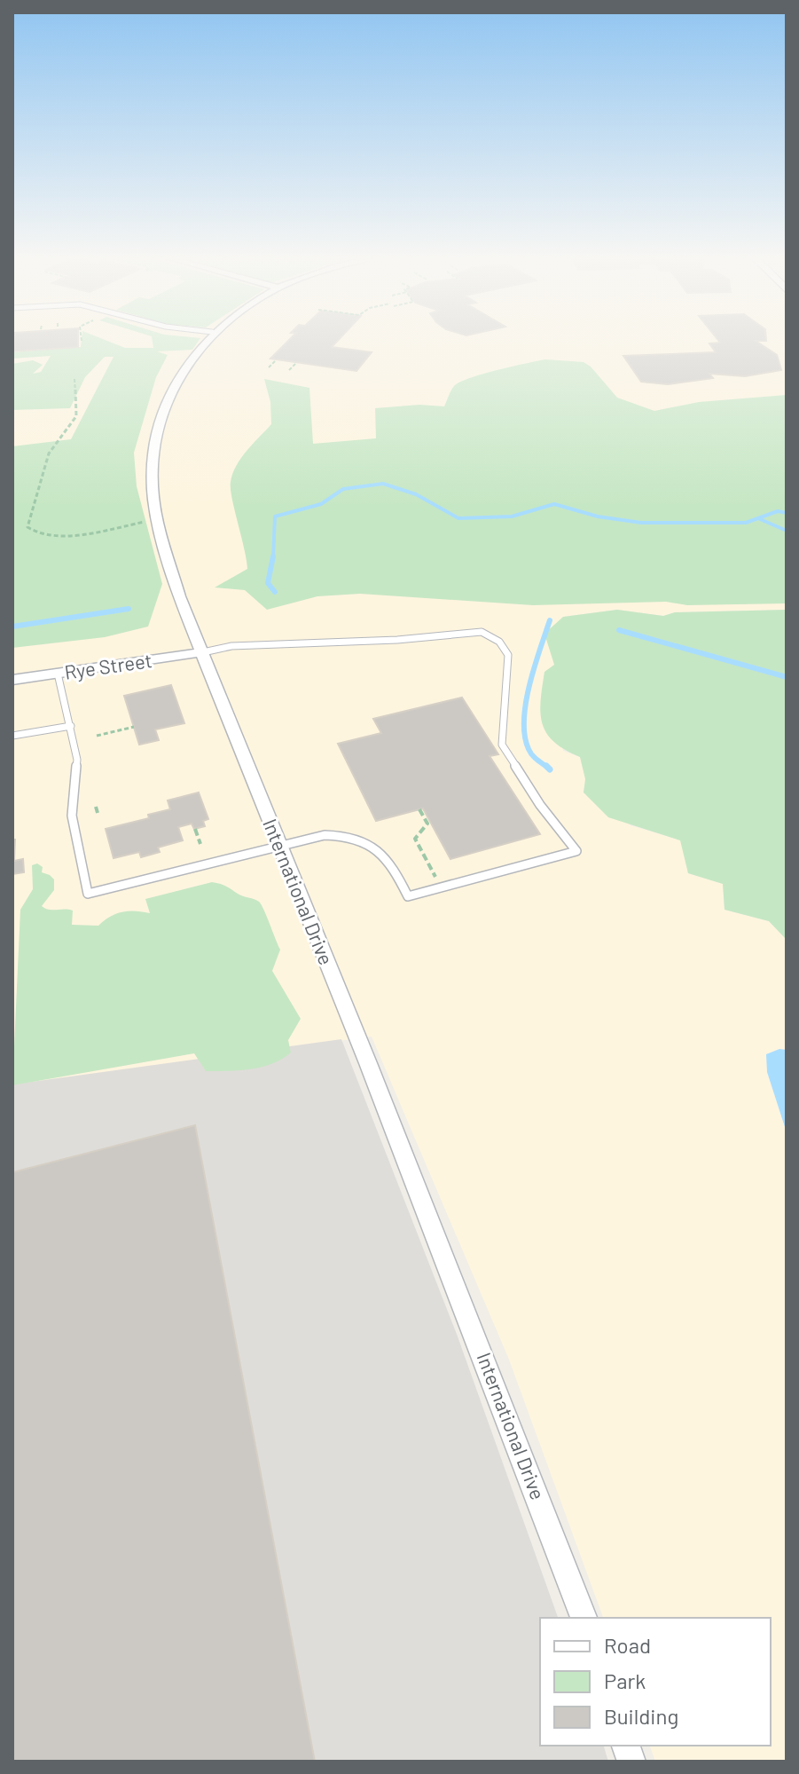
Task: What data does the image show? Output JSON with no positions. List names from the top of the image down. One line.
{"streets":{"street":["Rye Street","International Drive"]},"crossings":[["Rye Street","International Drive"]],"legend":["Road","Park","Building"]}
